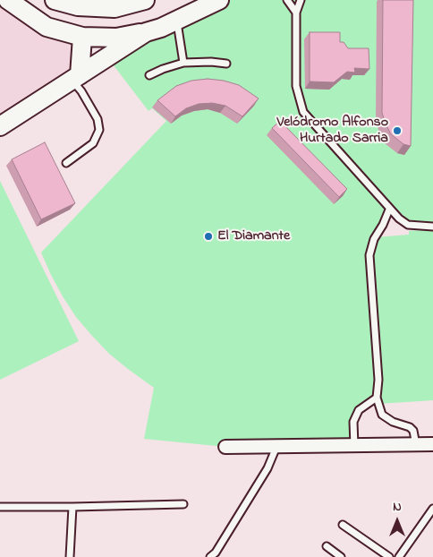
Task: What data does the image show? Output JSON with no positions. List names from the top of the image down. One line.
{"places":["Velódromo Alfonso Hurtado Sarria","El Diamante"],"north":"top"}
